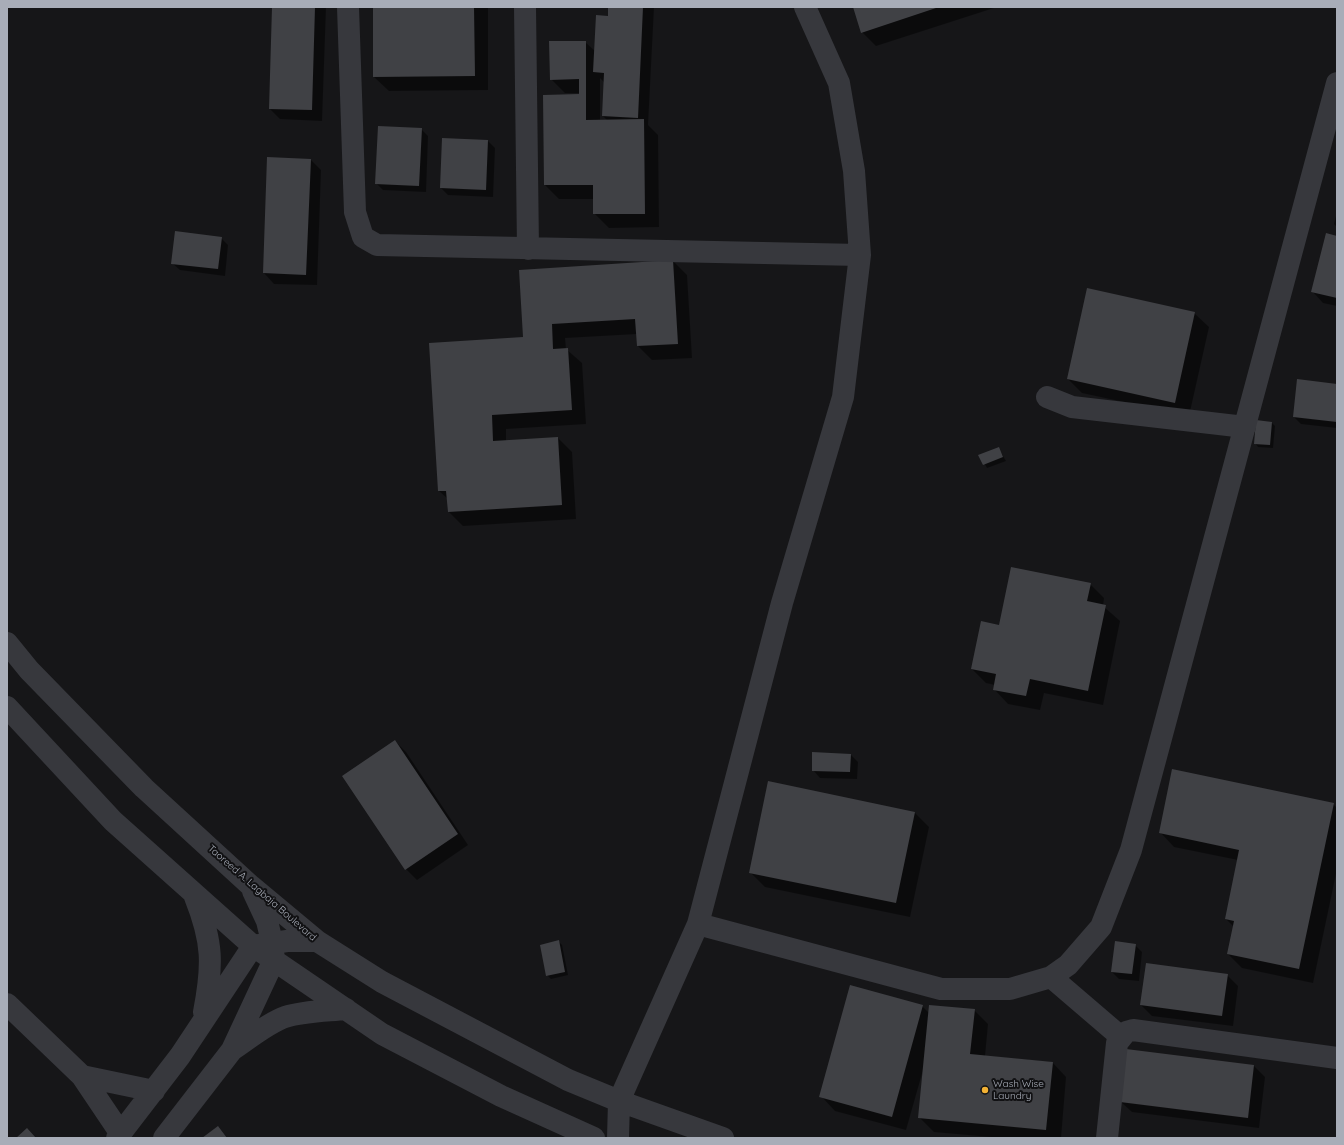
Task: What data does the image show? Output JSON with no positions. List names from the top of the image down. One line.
{"streets":{"street":["Taoreed A. Lagbaja Boulevard"]},"places":["Wash Wise Laundry"]}
